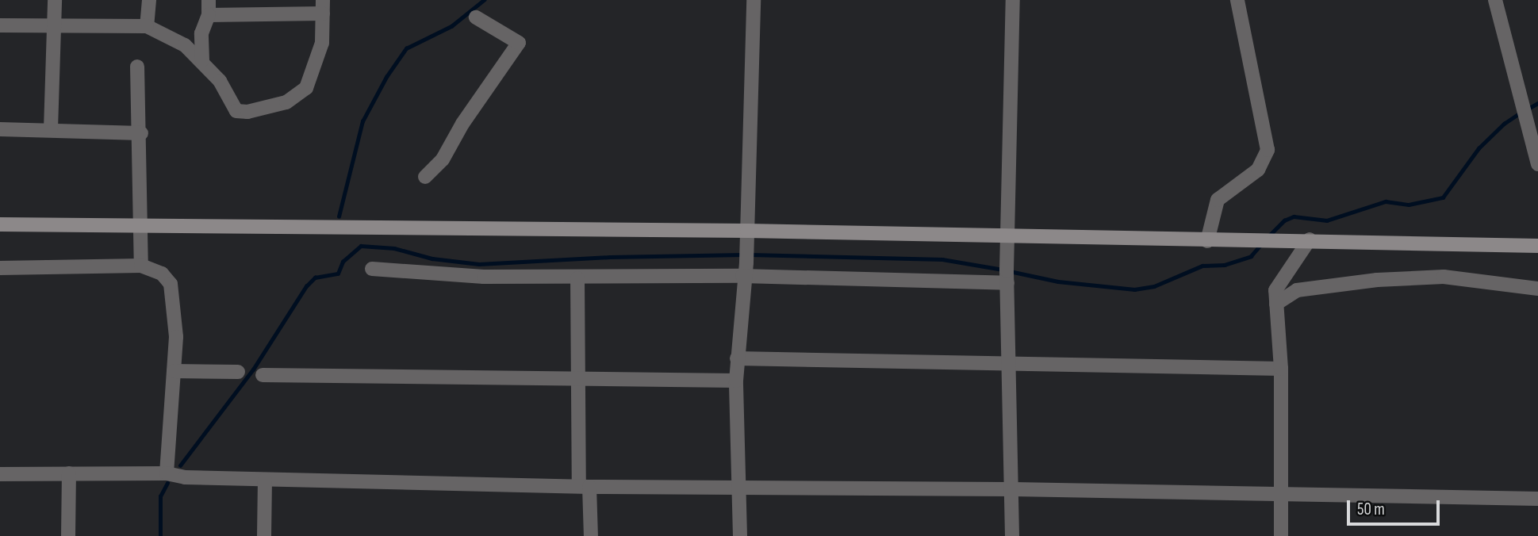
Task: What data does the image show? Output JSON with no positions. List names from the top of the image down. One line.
{"scale_bar":"50 m"}
